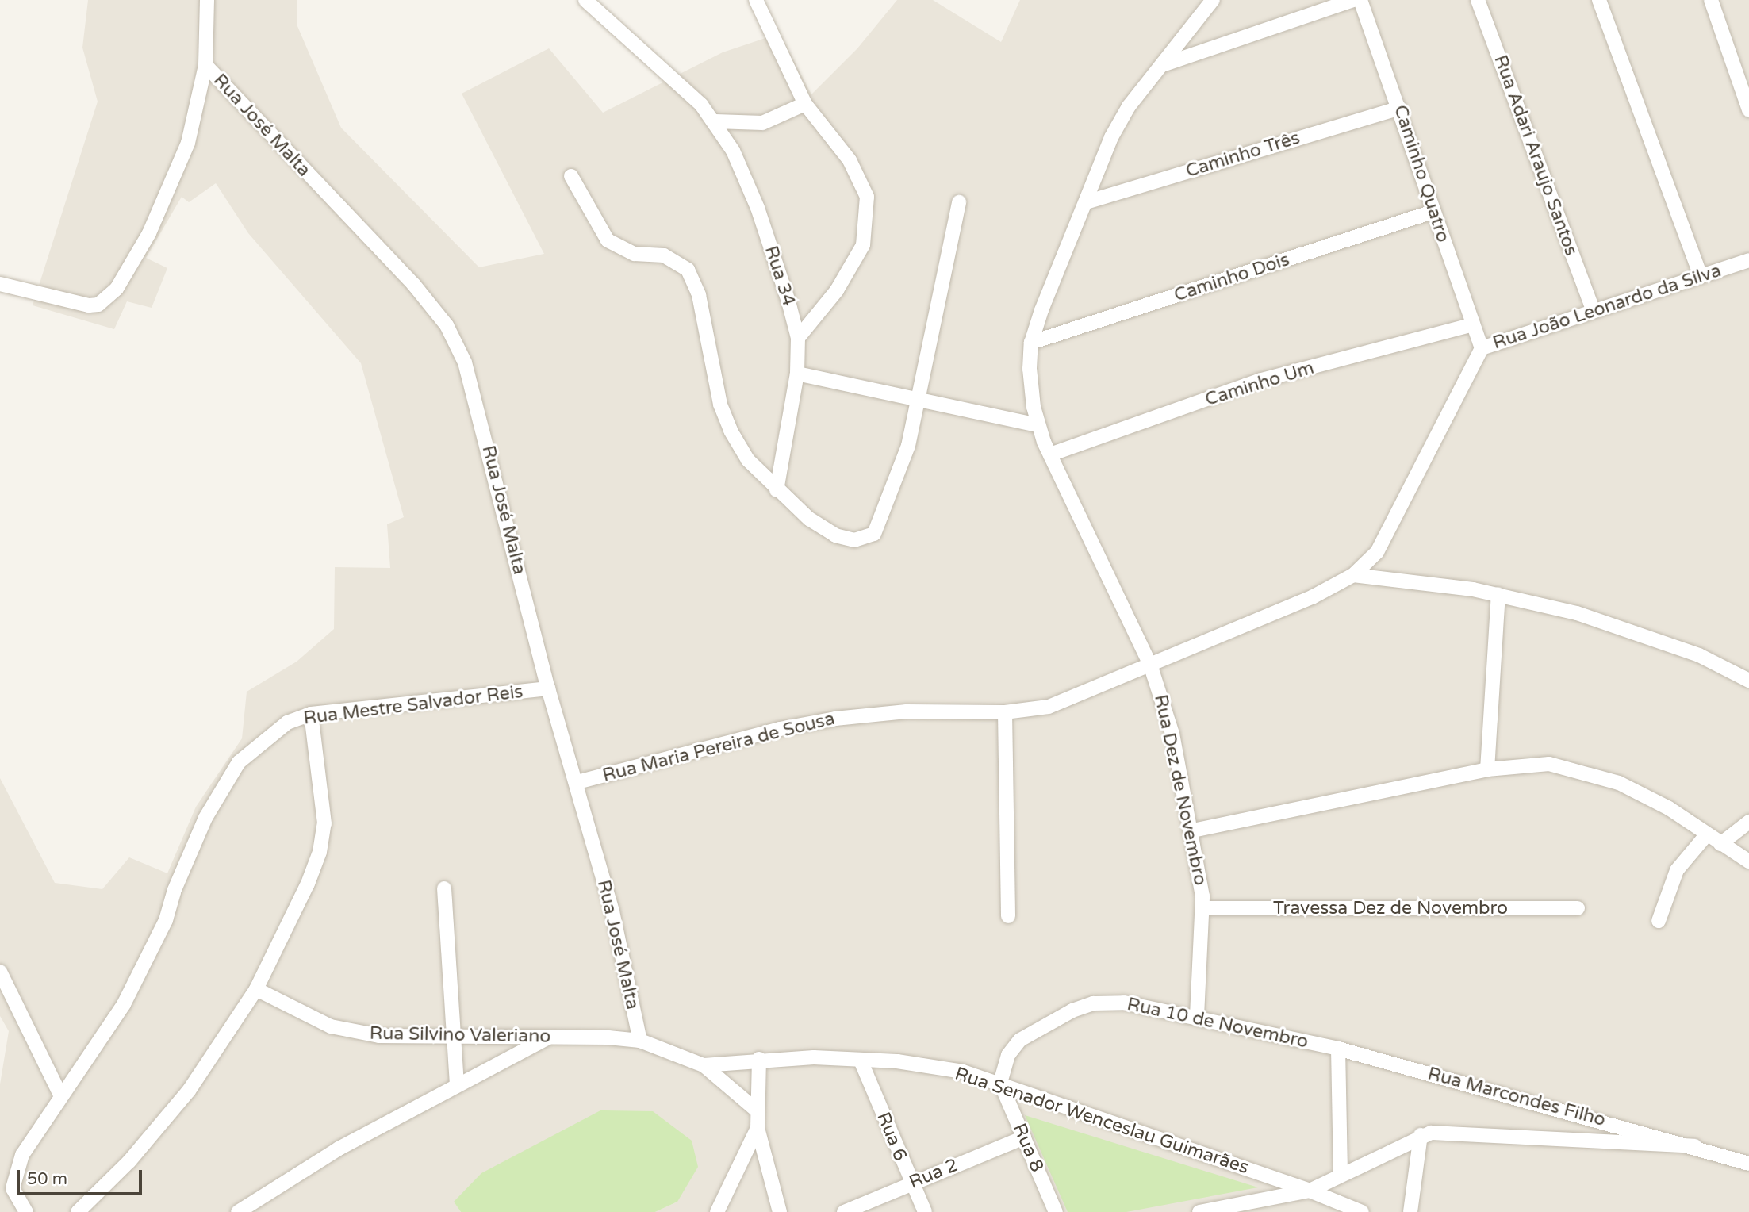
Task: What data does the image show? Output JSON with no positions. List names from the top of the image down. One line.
{"streets":{"street":["Rua José Malta","Caminho Três","Rua Adari Araujo Santos","Caminho Quatro","Rua 34","Caminho Dois","Rua João Leonardo da Silva","Caminho Um","Rua Mestre Salvador Reis","Rua Maria Pereira de Sousa","Rua Dez de Novembro","Travessa Dez de Novembro","Rua 10 de Novembro","Rua Silvino Valeriano","Rua Marcondes Filho","Rua Senador Wenceslau Guimarães","Rua 6","Rua 8","Rua 2"]},"crossings":[["Rua José Malta","Rua Mestre Salvador Reis"],["Rua José Malta","Rua Maria Pereira de Sousa"],["Rua José Malta","Rua Silvino Valeriano"],["Caminho Três","Caminho Quatro"],["Caminho Três","Rua Dez de Novembro"],["Rua Adari Araujo Santos","Rua João Leonardo da Silva"],["Caminho Quatro","Caminho Dois"],["Caminho Quatro","Rua João Leonardo da Silva"],["Caminho Quatro","Caminho Um"],["Caminho Dois","Rua Dez de Novembro"],["Rua João Leonardo da Silva","Rua Maria Pereira de Sousa"],["Rua João Leonardo da Silva","Rua Dez de Novembro"],["Caminho Um","Rua Dez de Novembro"],["Rua Maria Pereira de Sousa","Rua Dez de Novembro"],["Rua Dez de Novembro","Travessa Dez de Novembro"],["Rua Dez de Novembro","Rua 10 de Novembro"],["Rua 10 de Novembro","Rua Marcondes Filho"],["Rua 10 de Novembro","Rua Senador Wenceslau Guimarães"],["Rua 10 de Novembro","Rua 8"],["Rua Silvino Valeriano","Rua Senador Wenceslau Guimarães"],["Rua Senador Wenceslau Guimarães","Rua 6"],["Rua Senador Wenceslau Guimarães","Rua 8"],["Rua 6","Rua 2"],["Rua 8","Rua 2"]],"scale_bar":"50 m"}
